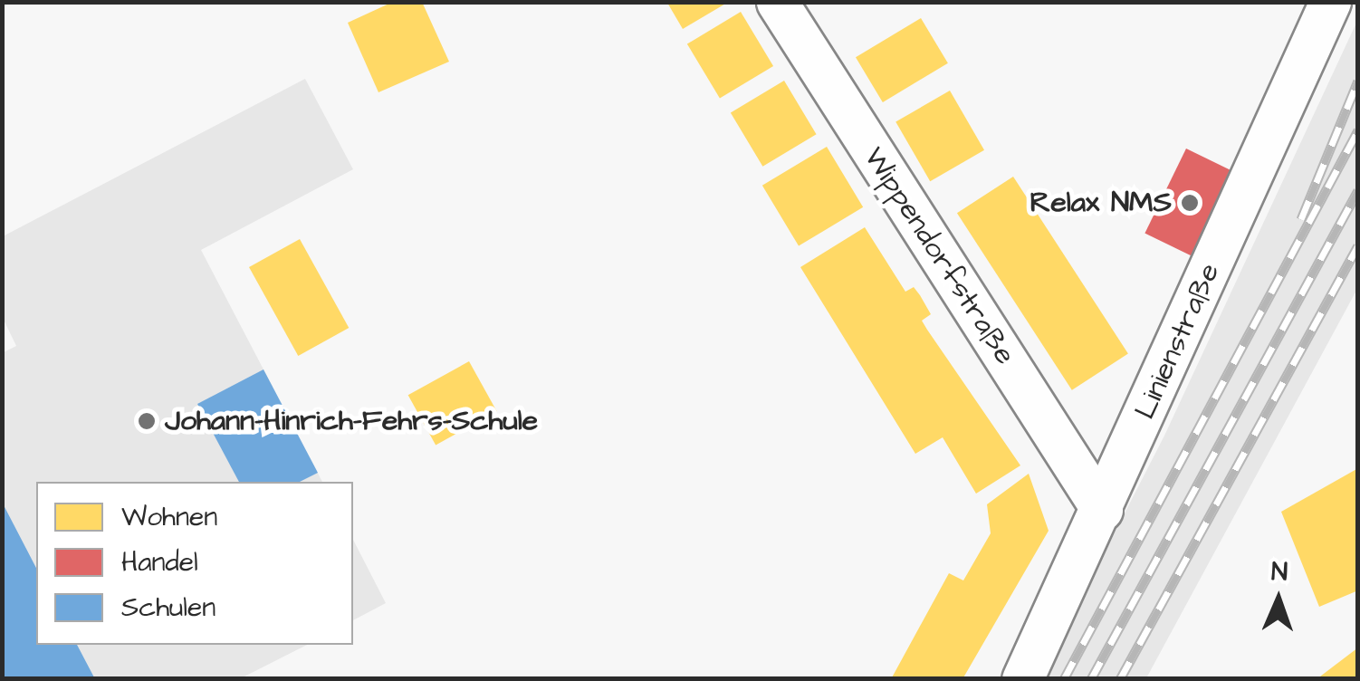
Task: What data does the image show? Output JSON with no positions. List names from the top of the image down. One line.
{"streets":{"street":["Wippendorfstraße","Linienstraße"]},"crossings":[["Wippendorfstraße","Linienstraße"]],"places":["Relax NMS","Johann-Hinrich-Fehrs-Schule"],"legend":["Wohnen","Handel","Schulen"],"north":"top"}
